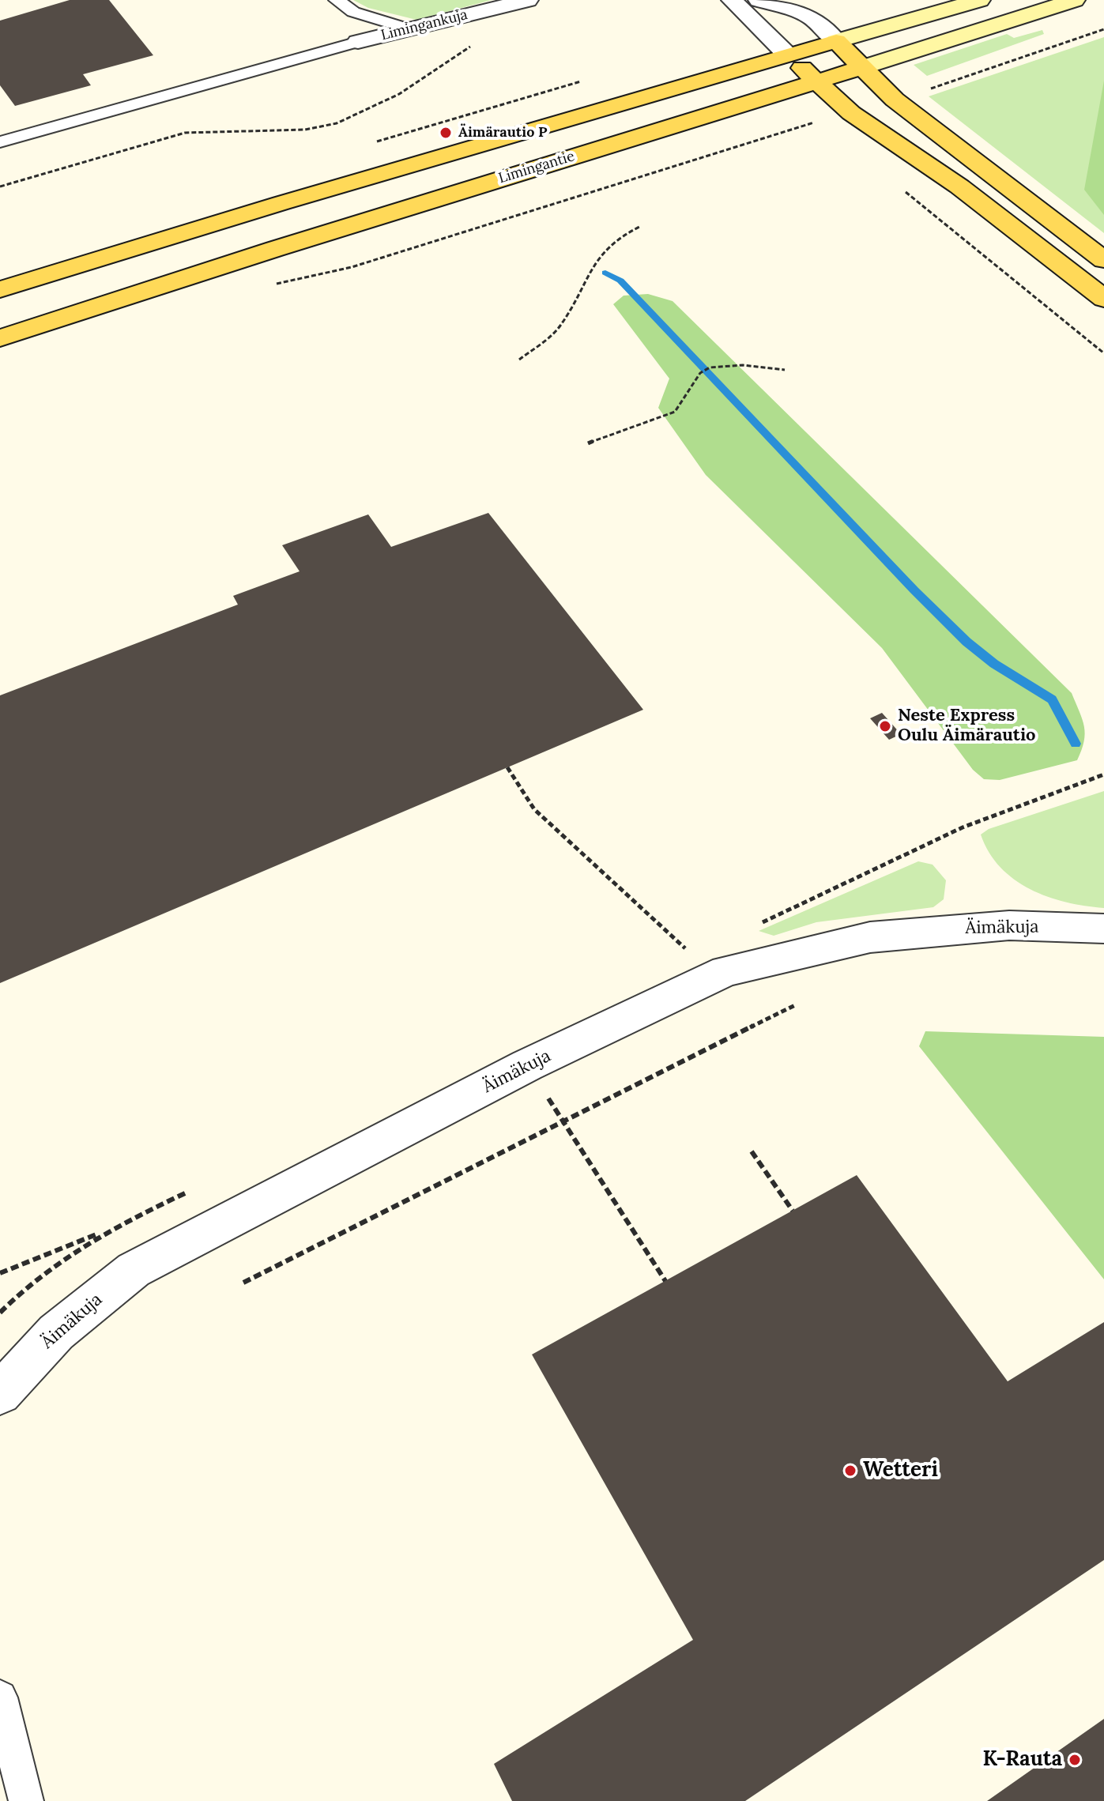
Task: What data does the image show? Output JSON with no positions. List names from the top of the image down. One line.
{"streets":{"main road":["Limingantie"],"street":["Limingankuja","Äimäkuja"]},"places":["Äimärautio P","Neste Express Oulu Äimärautio","Wetteri","K-Rauta"]}
